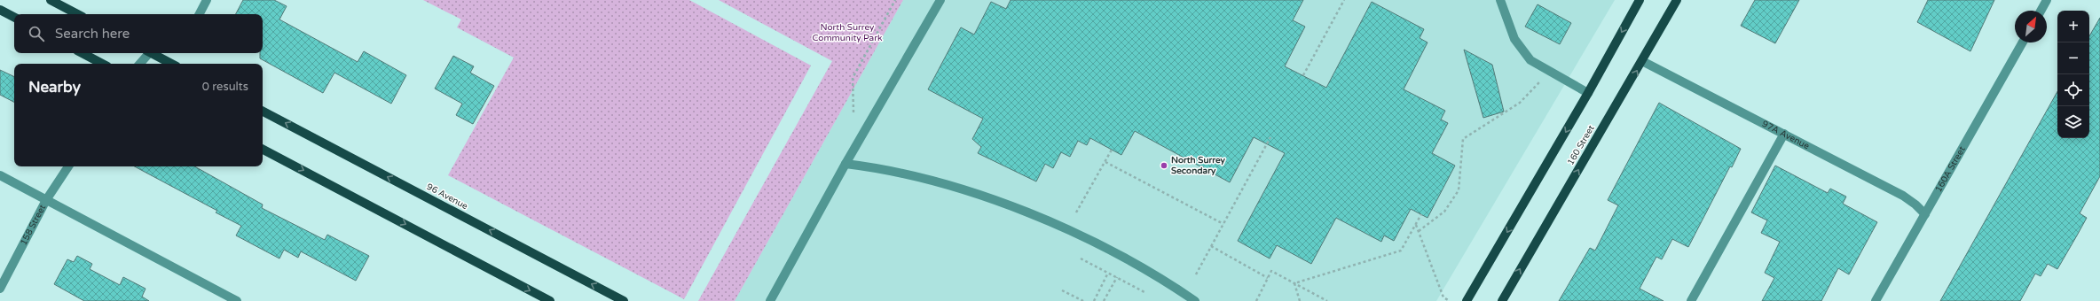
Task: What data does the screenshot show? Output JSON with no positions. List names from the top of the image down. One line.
{"streets":{"main road":["160 Street","96 Avenue"],"street":["97A Avenue","160A Street","158 Street"]},"crossings":[["97A Avenue","160 Street"],["97A Avenue","160A Street"]],"parks":["North Surrey Community Park"],"places":["North Surrey Secondary"],"north":"top right","page":{"map_buttons":["+","−"],"search":"Search here","heading":["Nearby","0 results"]}}
